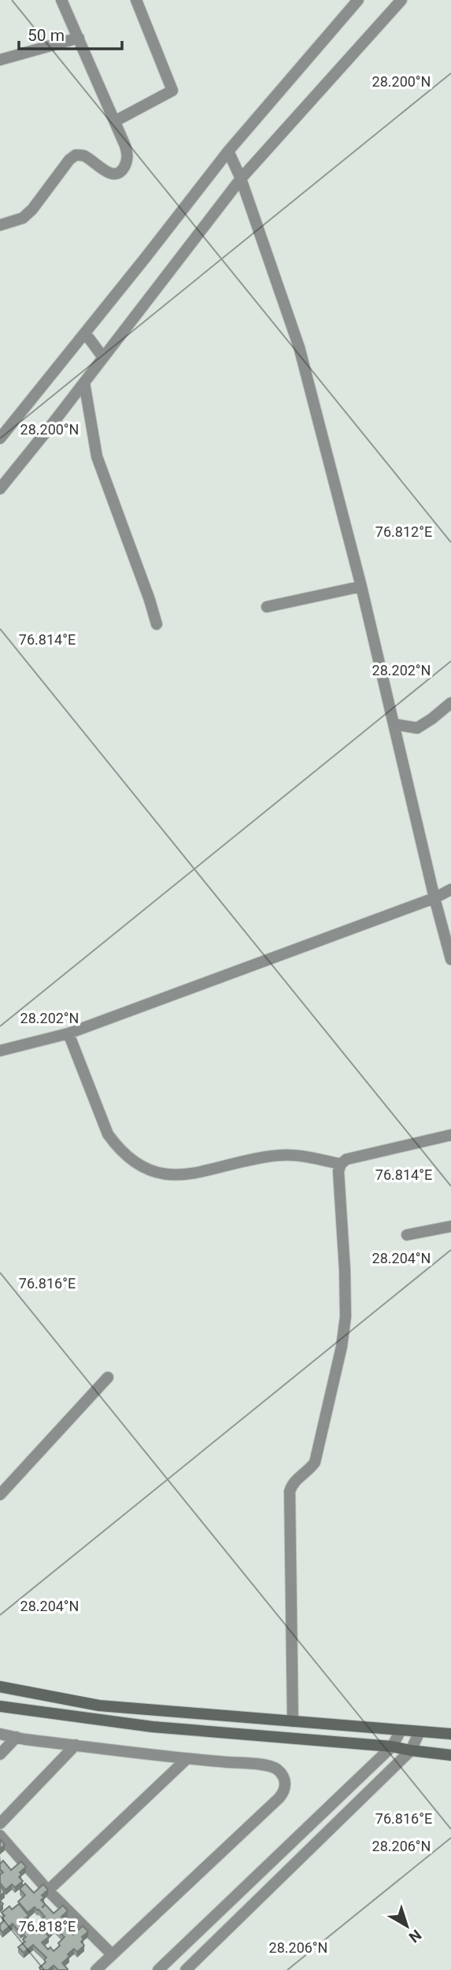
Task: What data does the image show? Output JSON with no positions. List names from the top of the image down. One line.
{"scale_bar":"50 m","north":"bottom right","coordinates":["28.200°N","76.812°E","76.814°E","28.202°N","28.204°N","76.816°E","28.206°N","76.818°E"]}
